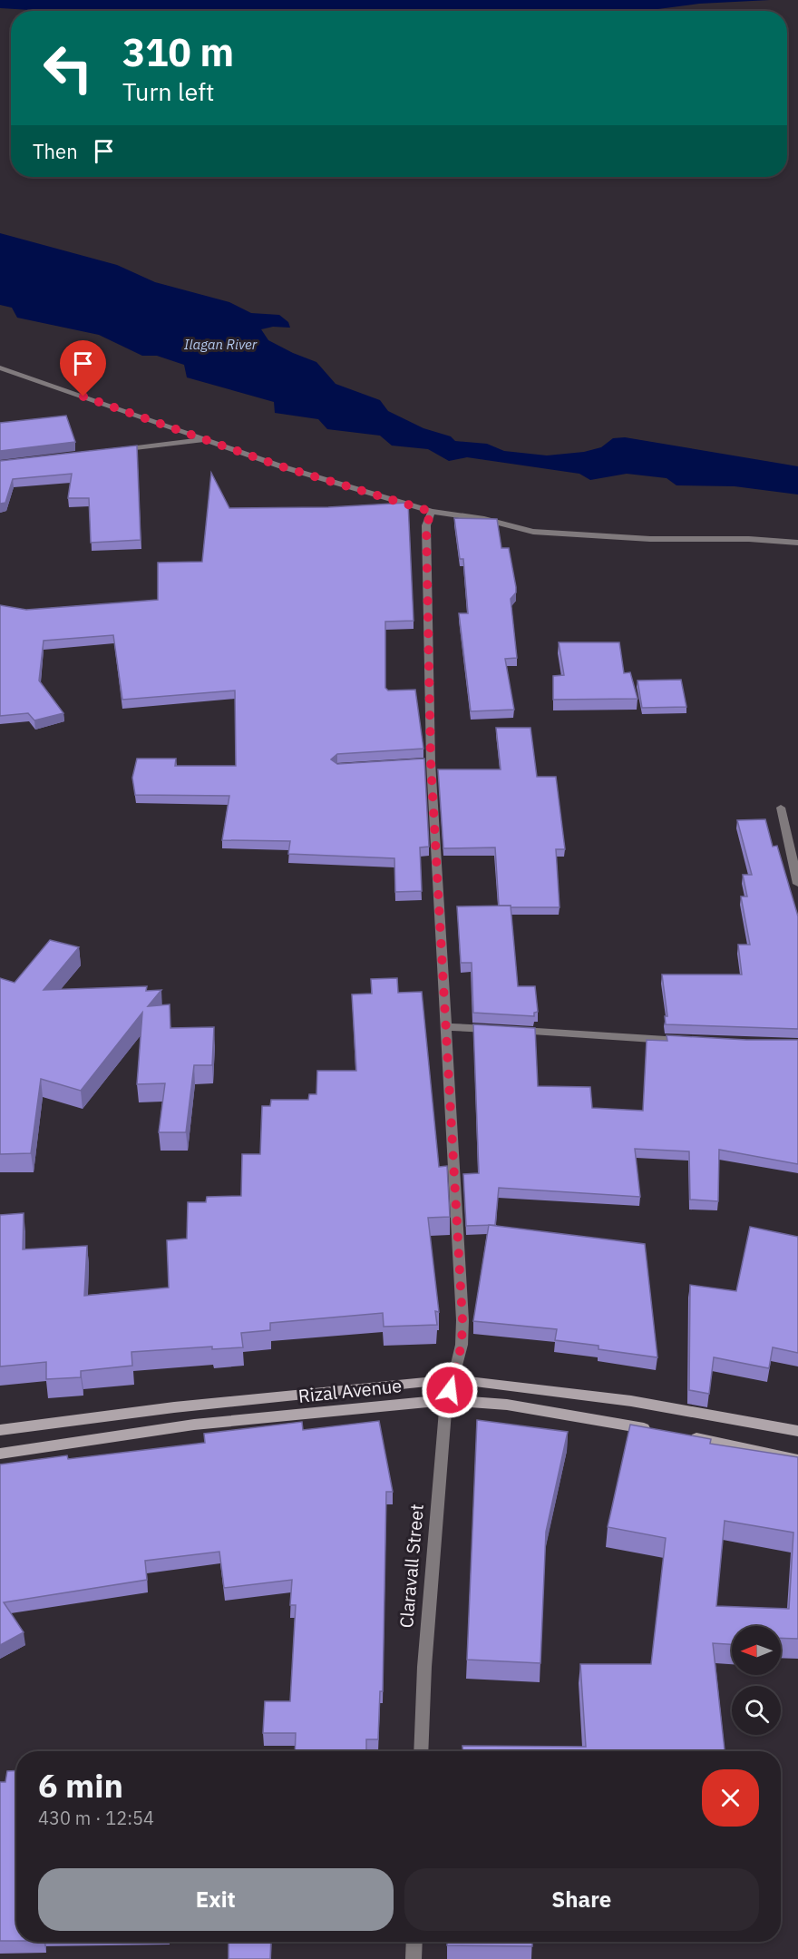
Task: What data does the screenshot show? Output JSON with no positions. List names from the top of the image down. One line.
{"streets":{"main road":["Rizal Avenue"],"street":["Claravall Street"]},"crossings":[["Rizal Avenue","Claravall Street"]],"water":["Ilagan River"],"north":"left","page":{"turn":["310 m","Turn left"],"then":"Then","heading":["6 min","430 m · 12:54"],"buttons":["Exit","Share"]}}
